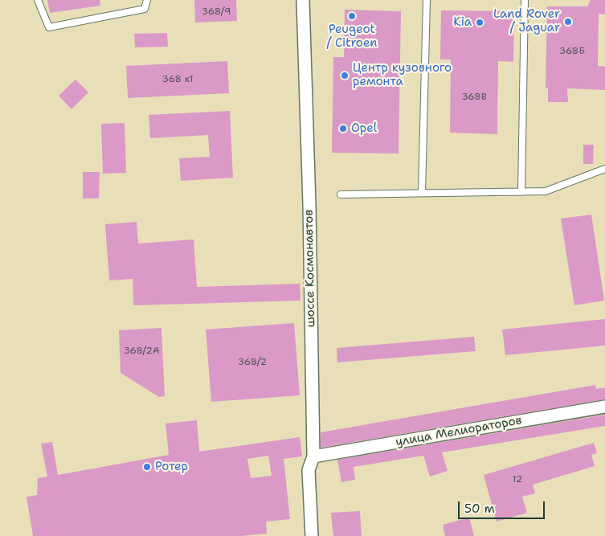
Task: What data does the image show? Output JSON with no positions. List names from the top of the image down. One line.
{"streets":{"street":["шоссе Космонавтов","улица Мелиораторов"]},"crossings":[["шоссе Космонавтов","улица Мелиораторов"]],"places":["Peugeot / Citroen","Land Rover / Jaguar","Kia","Центр кузовного ремонта","Opel","Ротер"],"house_numbers":["368/9","368Б","368 к1","368В","368/2А","368/2","12"],"scale_bar":"50 m"}
